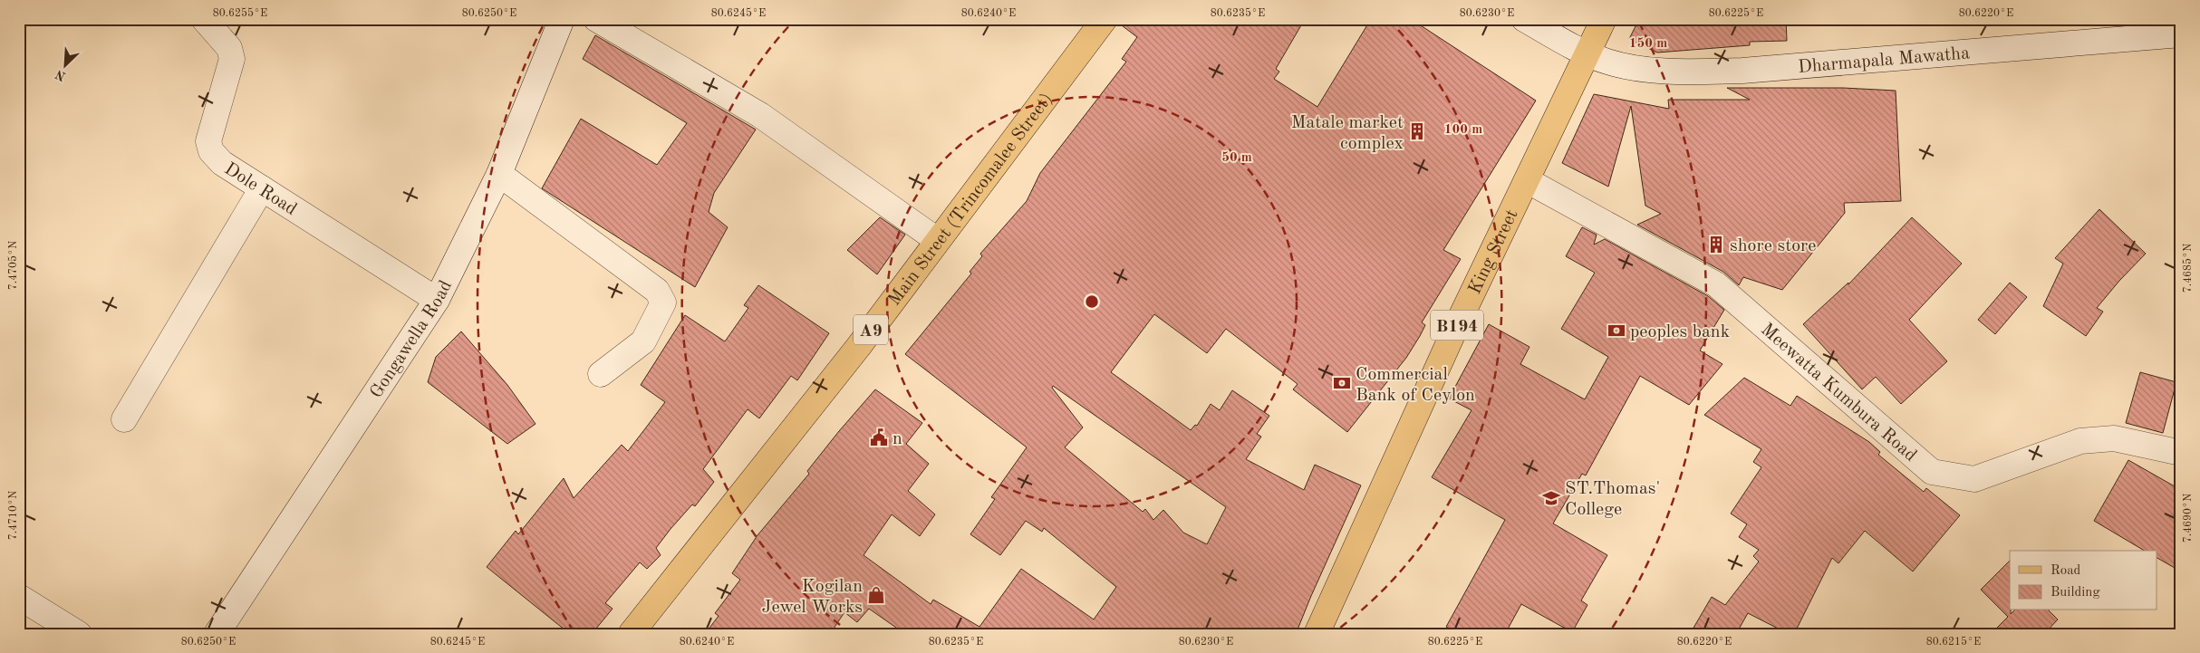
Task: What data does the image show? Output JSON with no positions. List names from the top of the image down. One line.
{"streets":{"main road":["Main Street (Trincomalee Street)","King Street","B194","A9"],"street":["Dharmapala Mawatha","Dole Road","Gongawella Road","Meewatta Kumbura Road"]},"crossings":[["Dharmapala Mawatha","King Street"],["Dole Road","Gongawella Road"],["King Street","Meewatta Kumbura Road"]],"places":{"building":["Matale market complex","shore store"],"bank":["peoples bank","Commercial Bank of Ceylon"],"public building":["n"],"school or university":["ST.Thomas' College"],"shop":["Kogilan Jewel Works"]},"legend":["Road","Building"],"north":"bottom left","coordinates":["80.6255°E","80.6250°E","80.6245°E","80.6240°E","80.6235°E","80.6230°E","80.6225°E","80.6220°E","7.4705°N","7.4685°N","7.4710°N","7.4690°N","80.6215°E"],"rings":["150 m","100 m","50 m"]}
